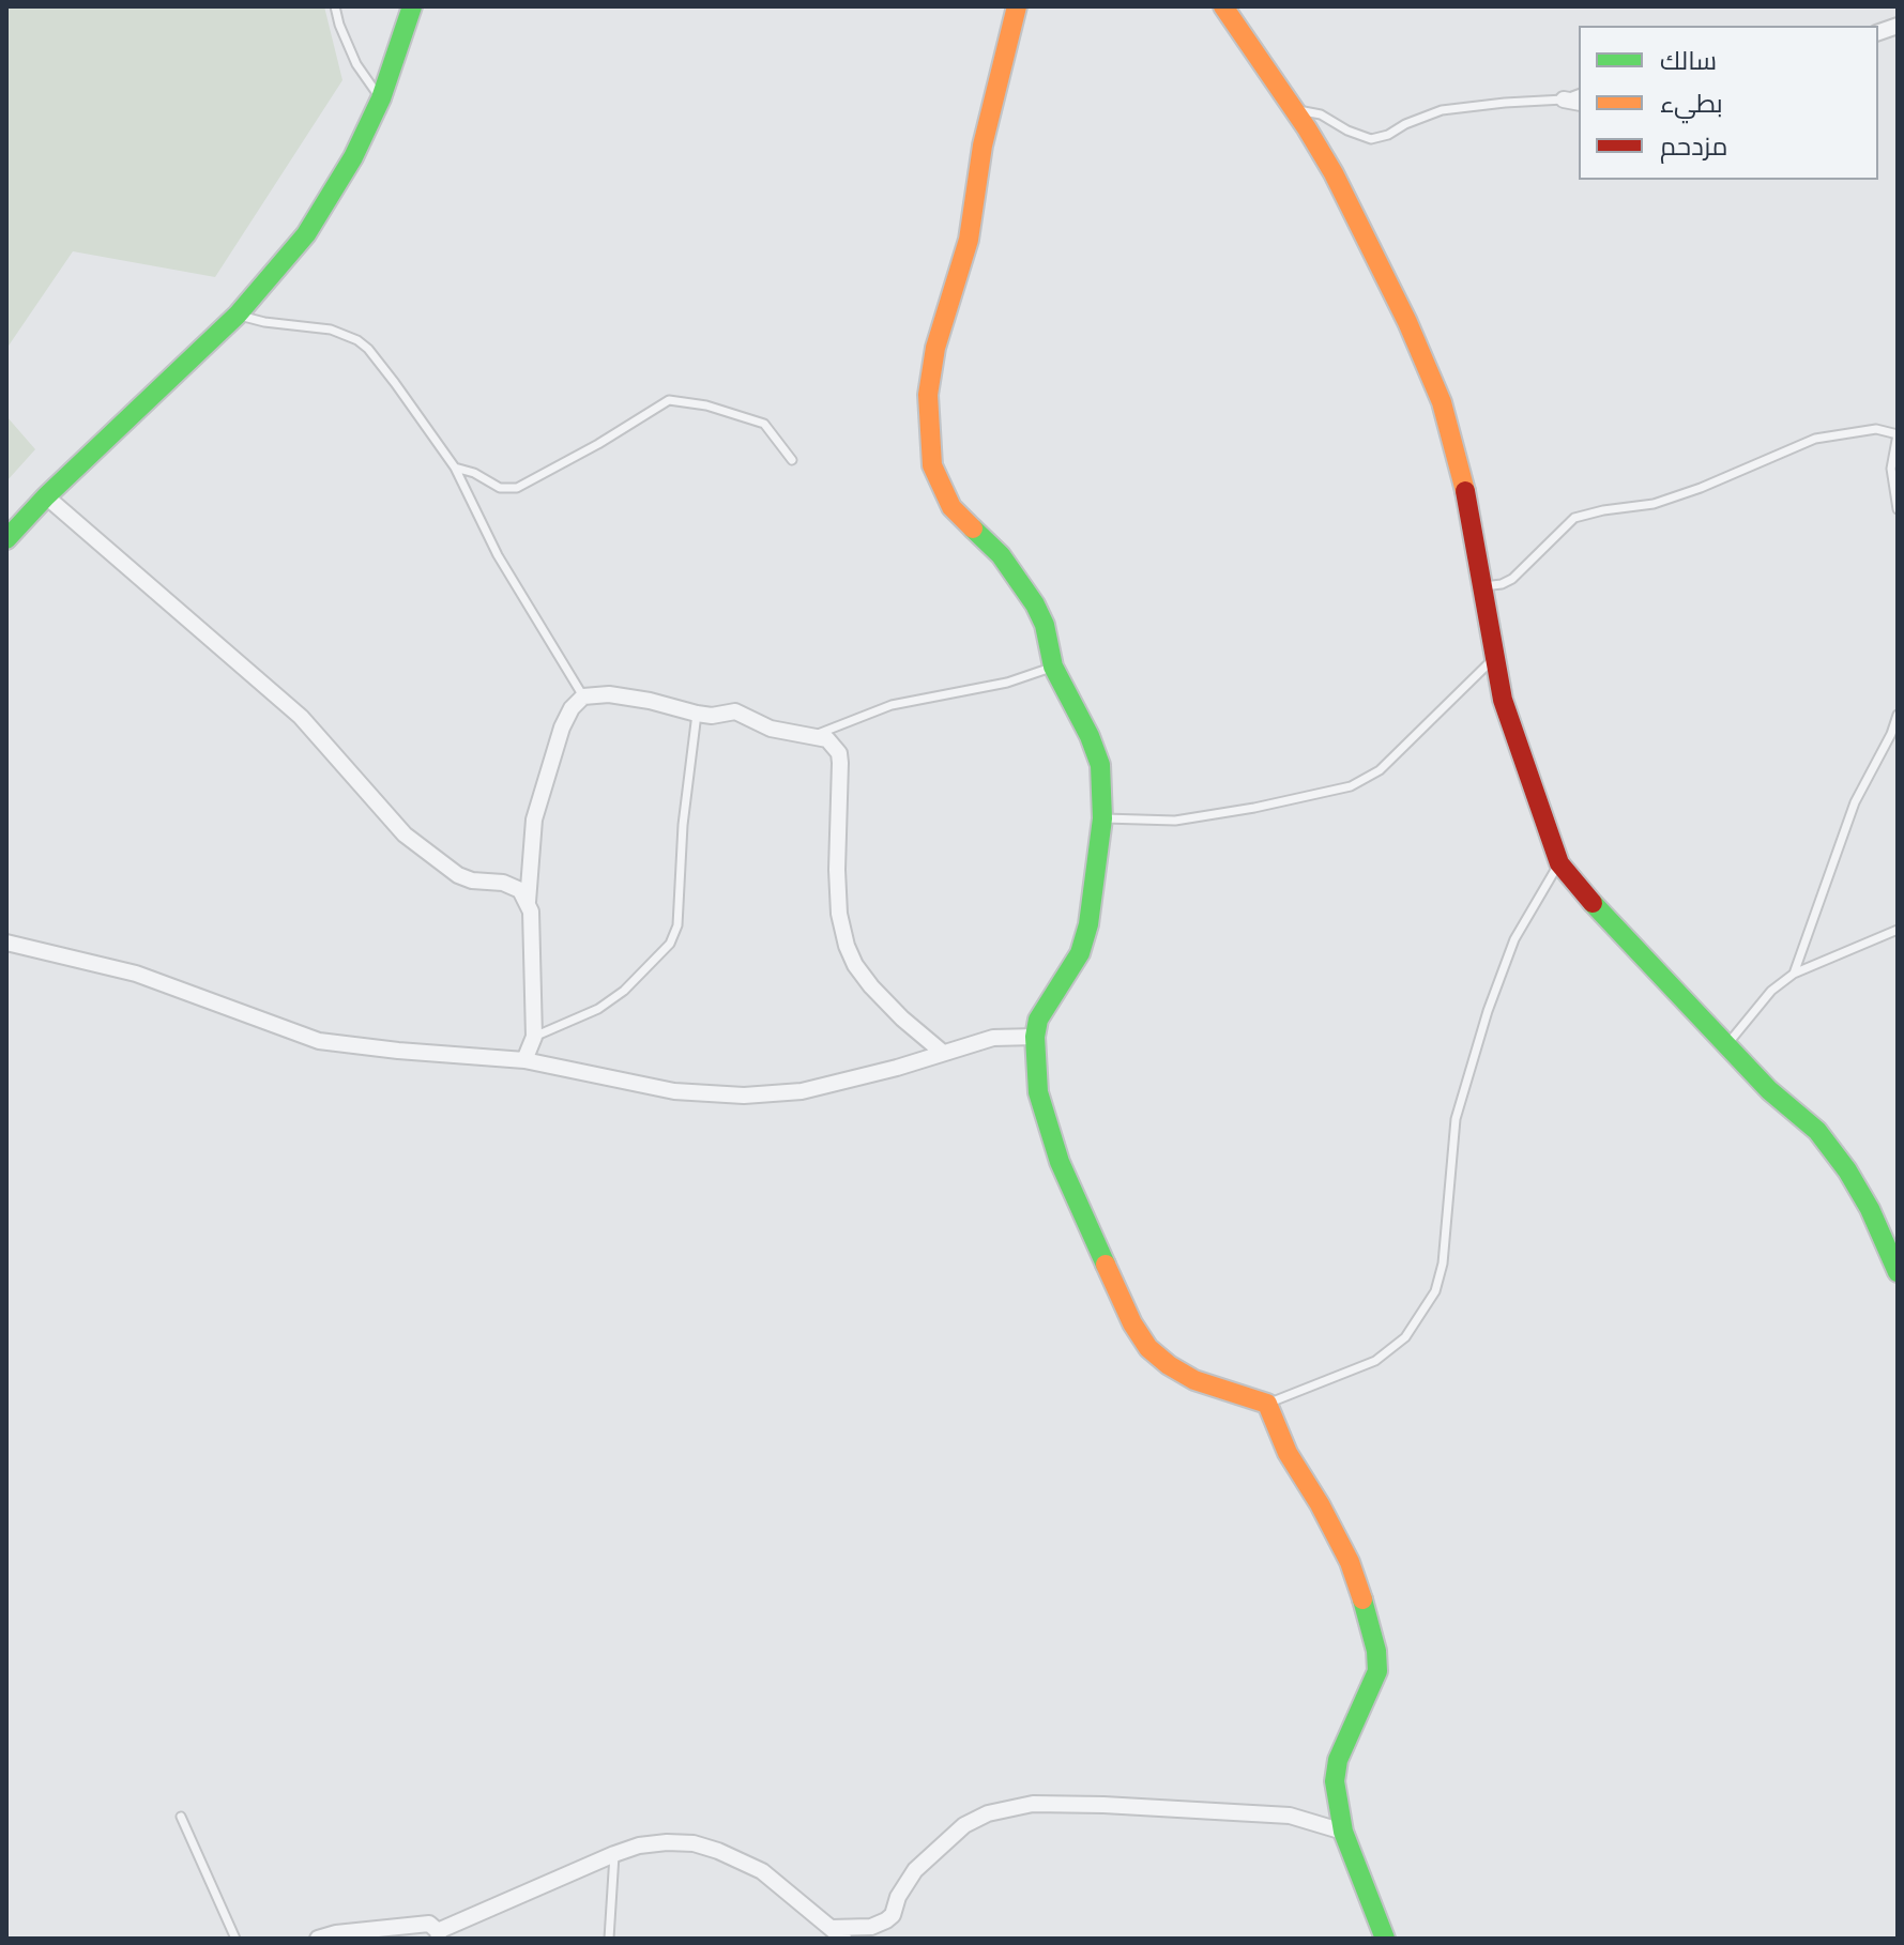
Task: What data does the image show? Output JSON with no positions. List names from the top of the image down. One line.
{"legend":["سالك","بطيء","مزدحم"]}
